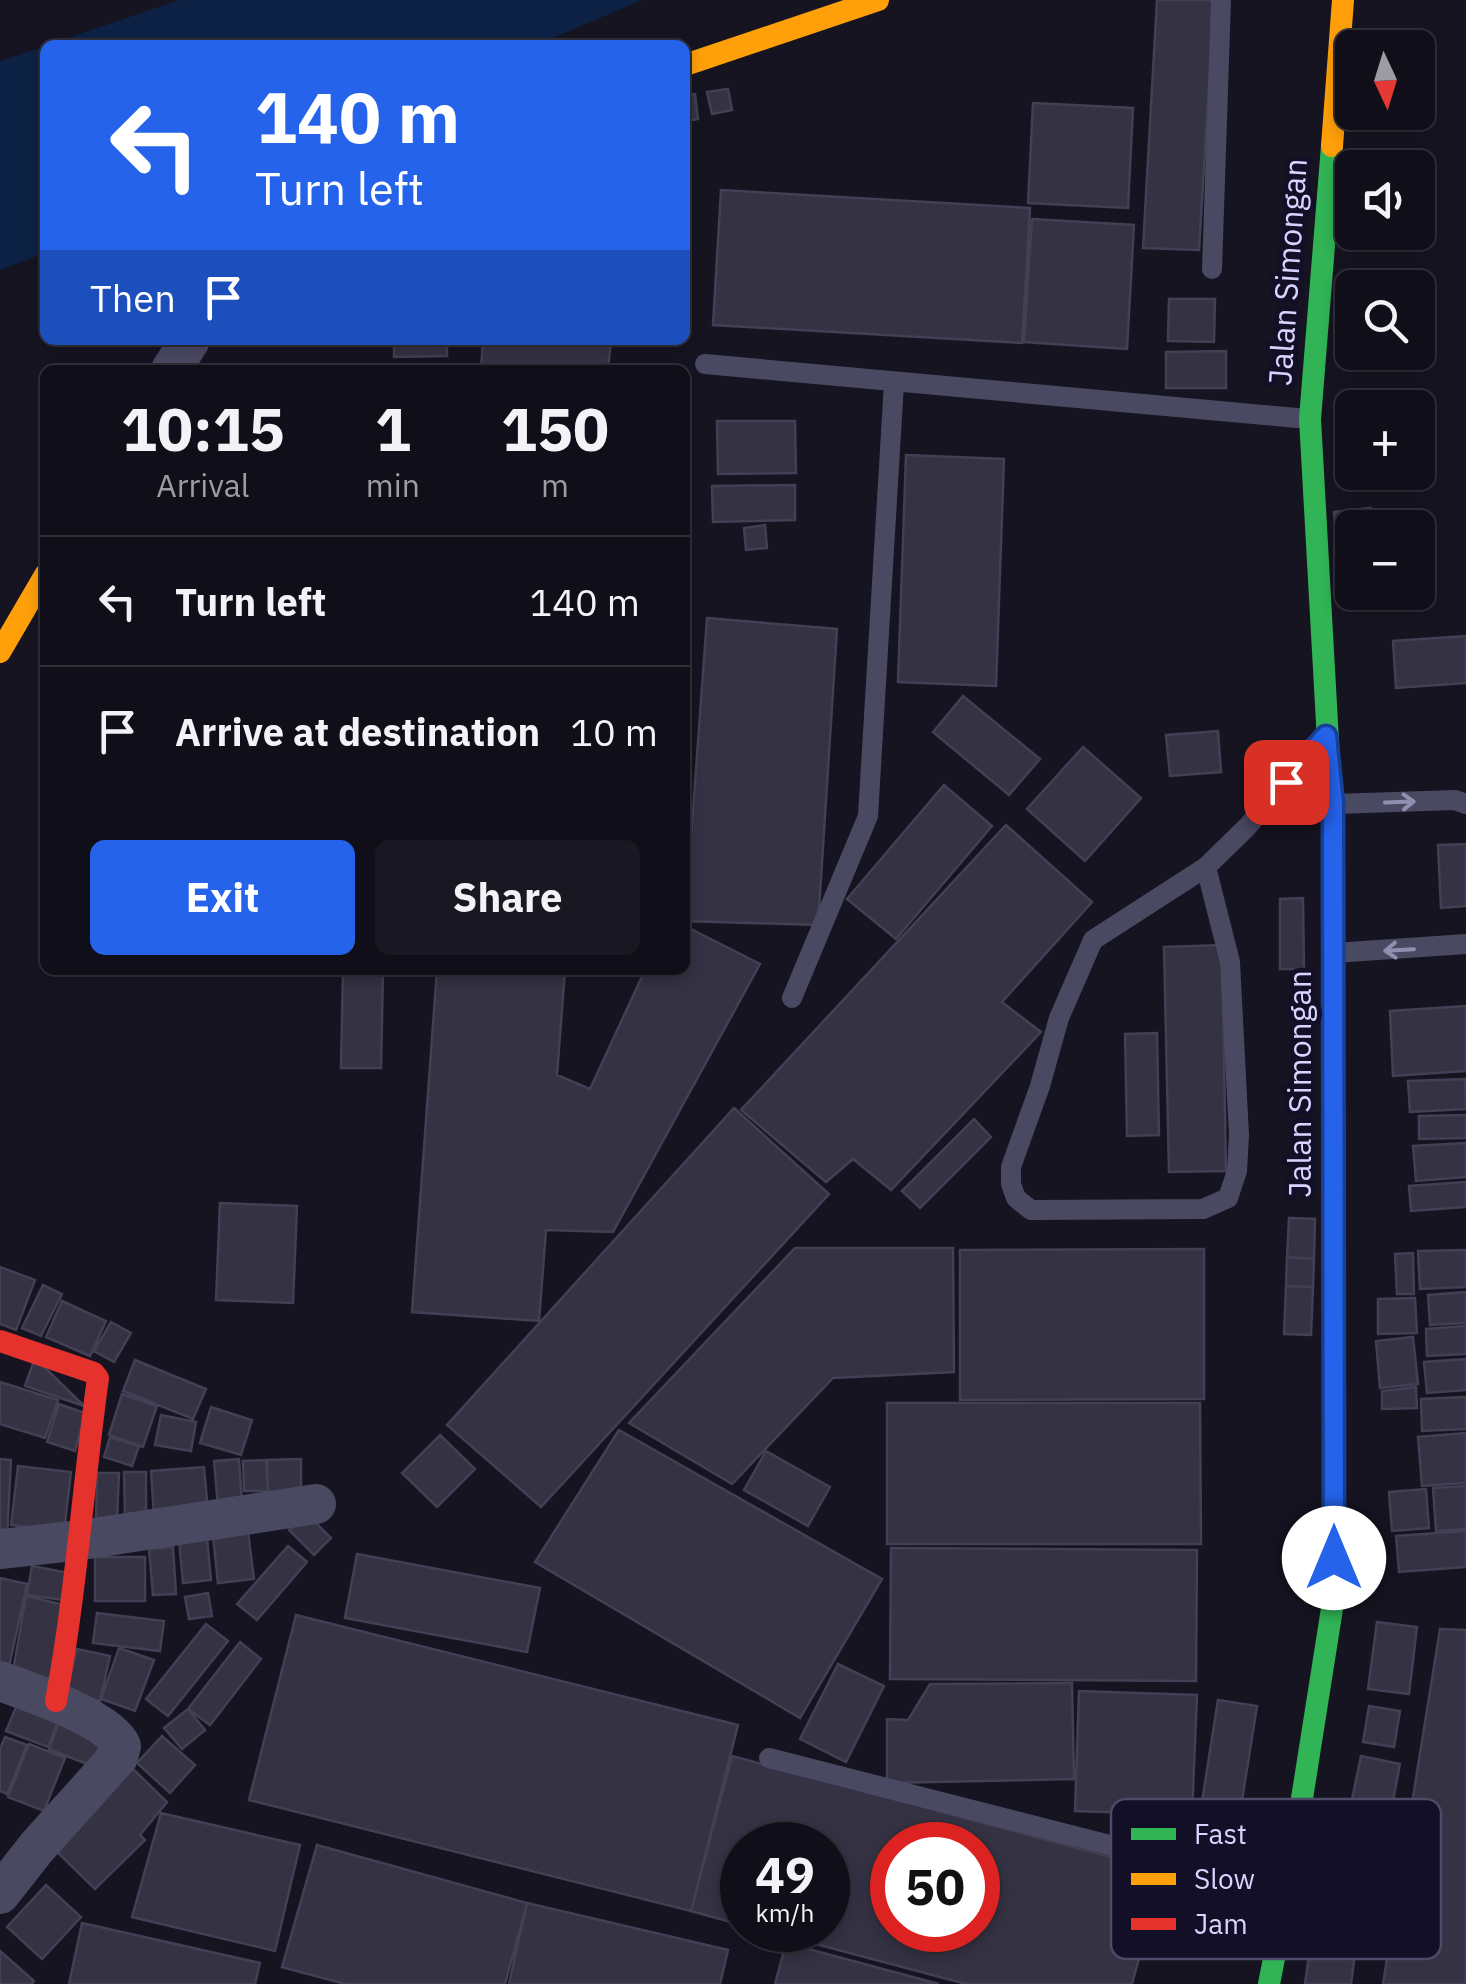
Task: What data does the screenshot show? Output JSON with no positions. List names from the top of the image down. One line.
{"streets":{"main road":["Jalan Simongan"]},"legend":["Fast","Slow","Jam"],"north":"bottom","page":{"map_buttons":["+","−"],"turn":["140 m","Turn left"],"then":"Then","eta":["10:15","Arrival","1","min","150","m"],"list":[{"name":"Turn left","value":"140 m"},{"name":"Arrive at destination","value":"10 m"}],"buttons":["Exit","Share"],"speed":"49 km/h","limit":"50"}}
